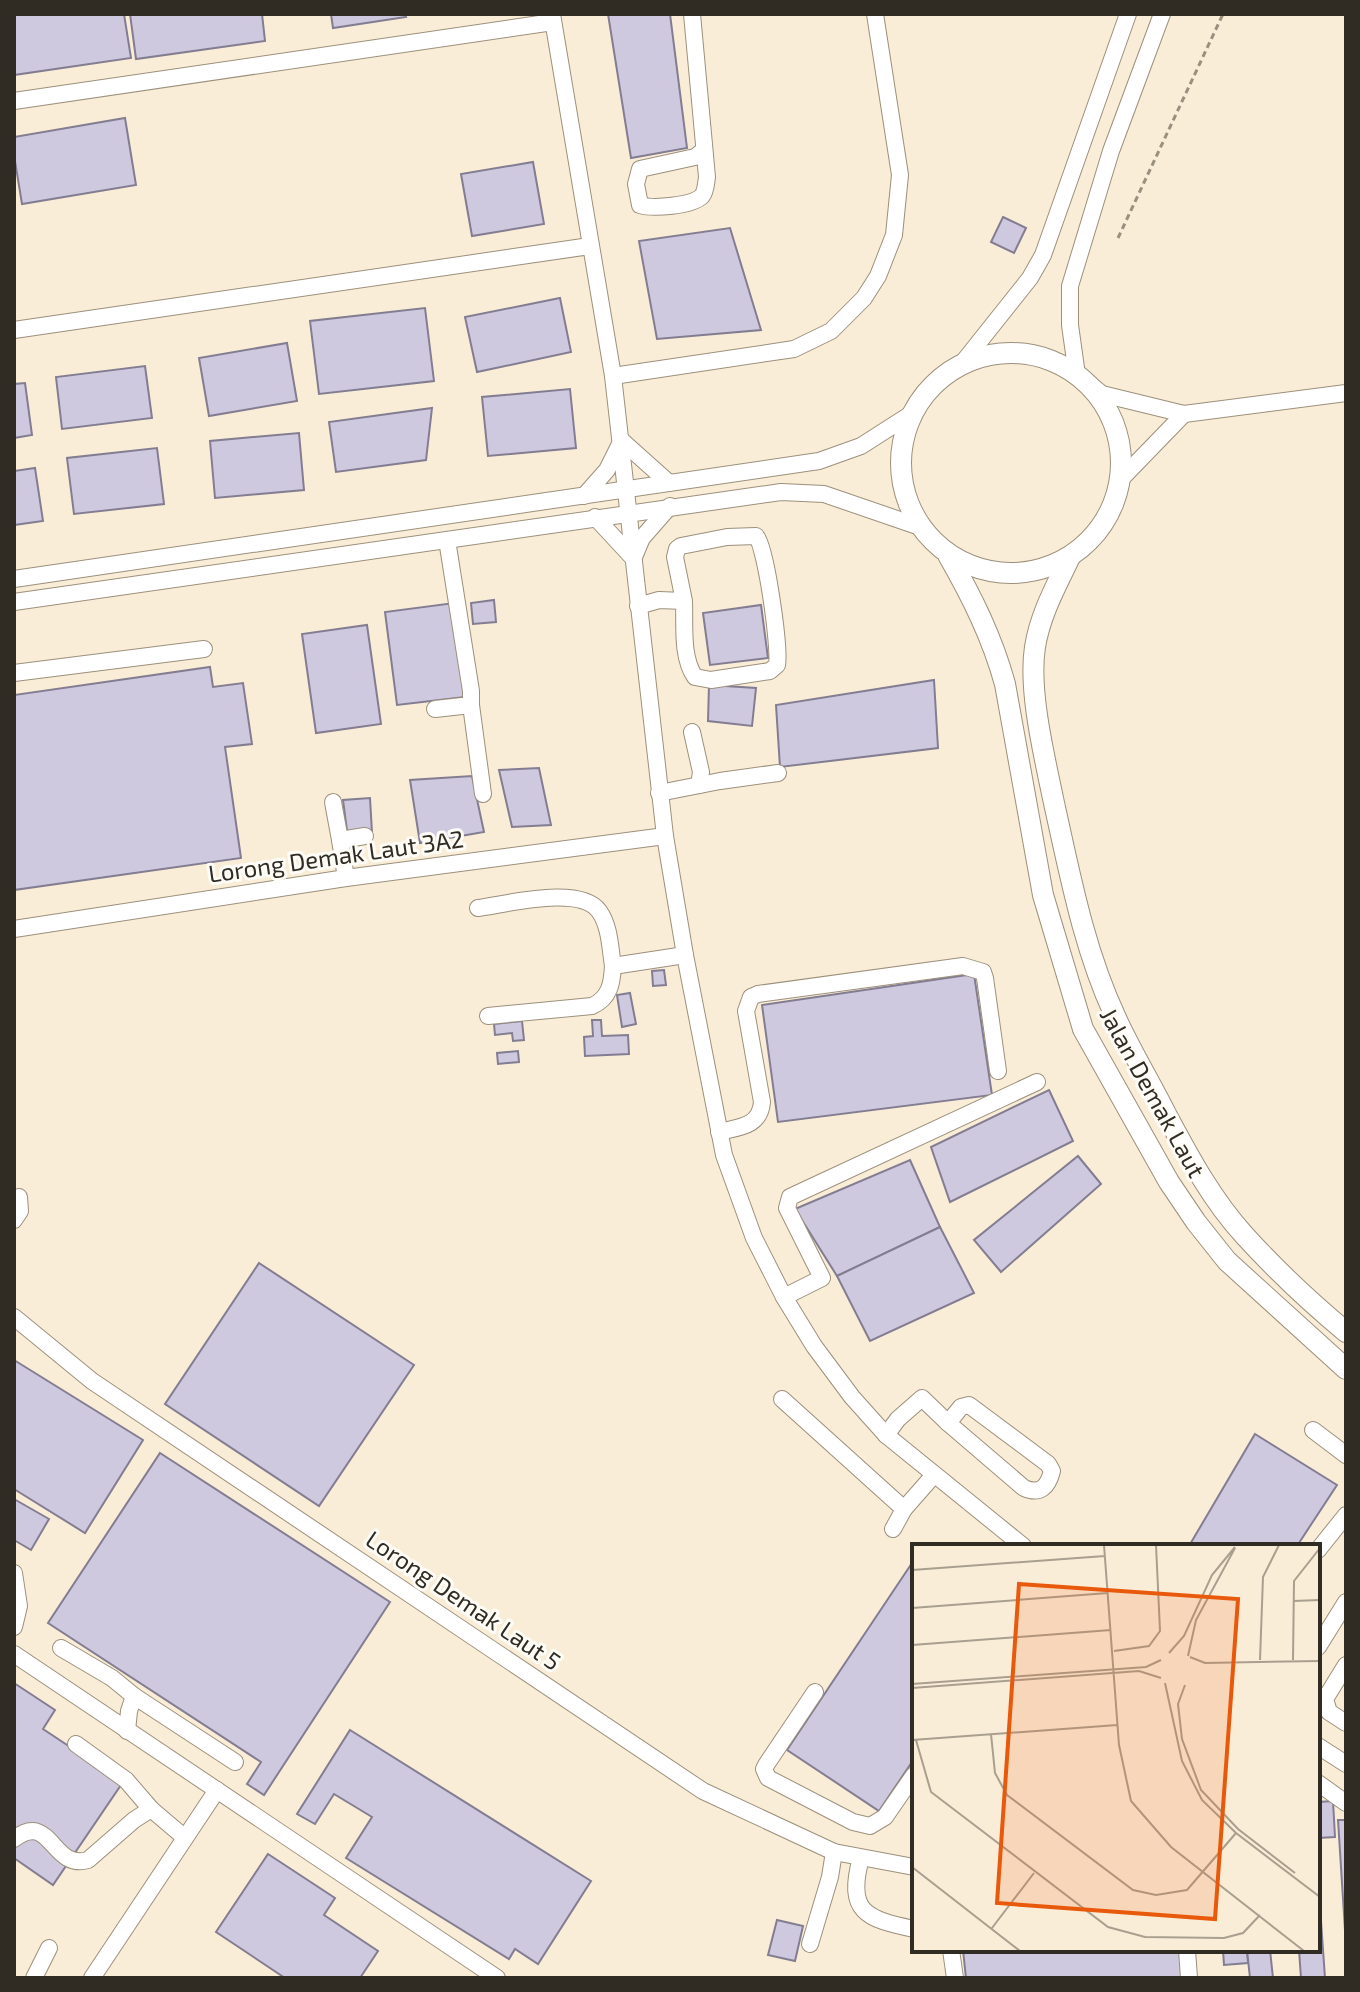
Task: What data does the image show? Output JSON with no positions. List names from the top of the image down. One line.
{"streets":{"main road":["Jalan Demak Laut"],"street":["Lorong Demak Laut 3A2","Lorong Demak Laut 5"]}}
